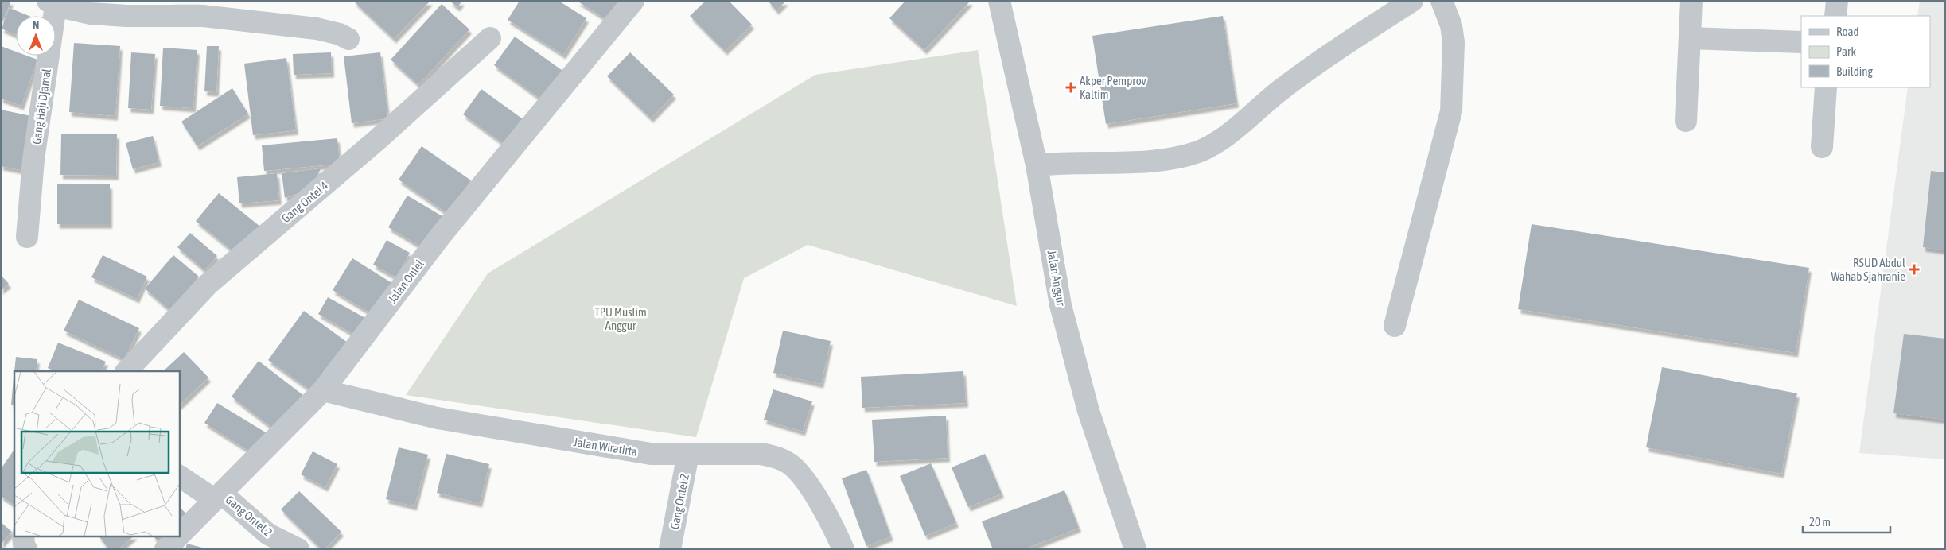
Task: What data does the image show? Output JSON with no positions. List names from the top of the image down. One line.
{"streets":{"street":["Gang Haji Djamal","Gang Ontel 4","Jalan Anggur","Jalan Ontel","Jalan Wiratirta","Gang Ontel 2"]},"crossings":[["Jalan Ontel","Jalan Wiratirta"],["Jalan Ontel","Gang Ontel 2"],["Jalan Wiratirta","Gang Ontel 2"]],"parks":["TPU Muslim Anggur"],"places":{"health":["Akper Pemprov Kaltim","RSUD Abdul Wahab Sjahranie"]},"legend":["Road","Park","Building"],"scale_bar":"20 m","north":"top"}
